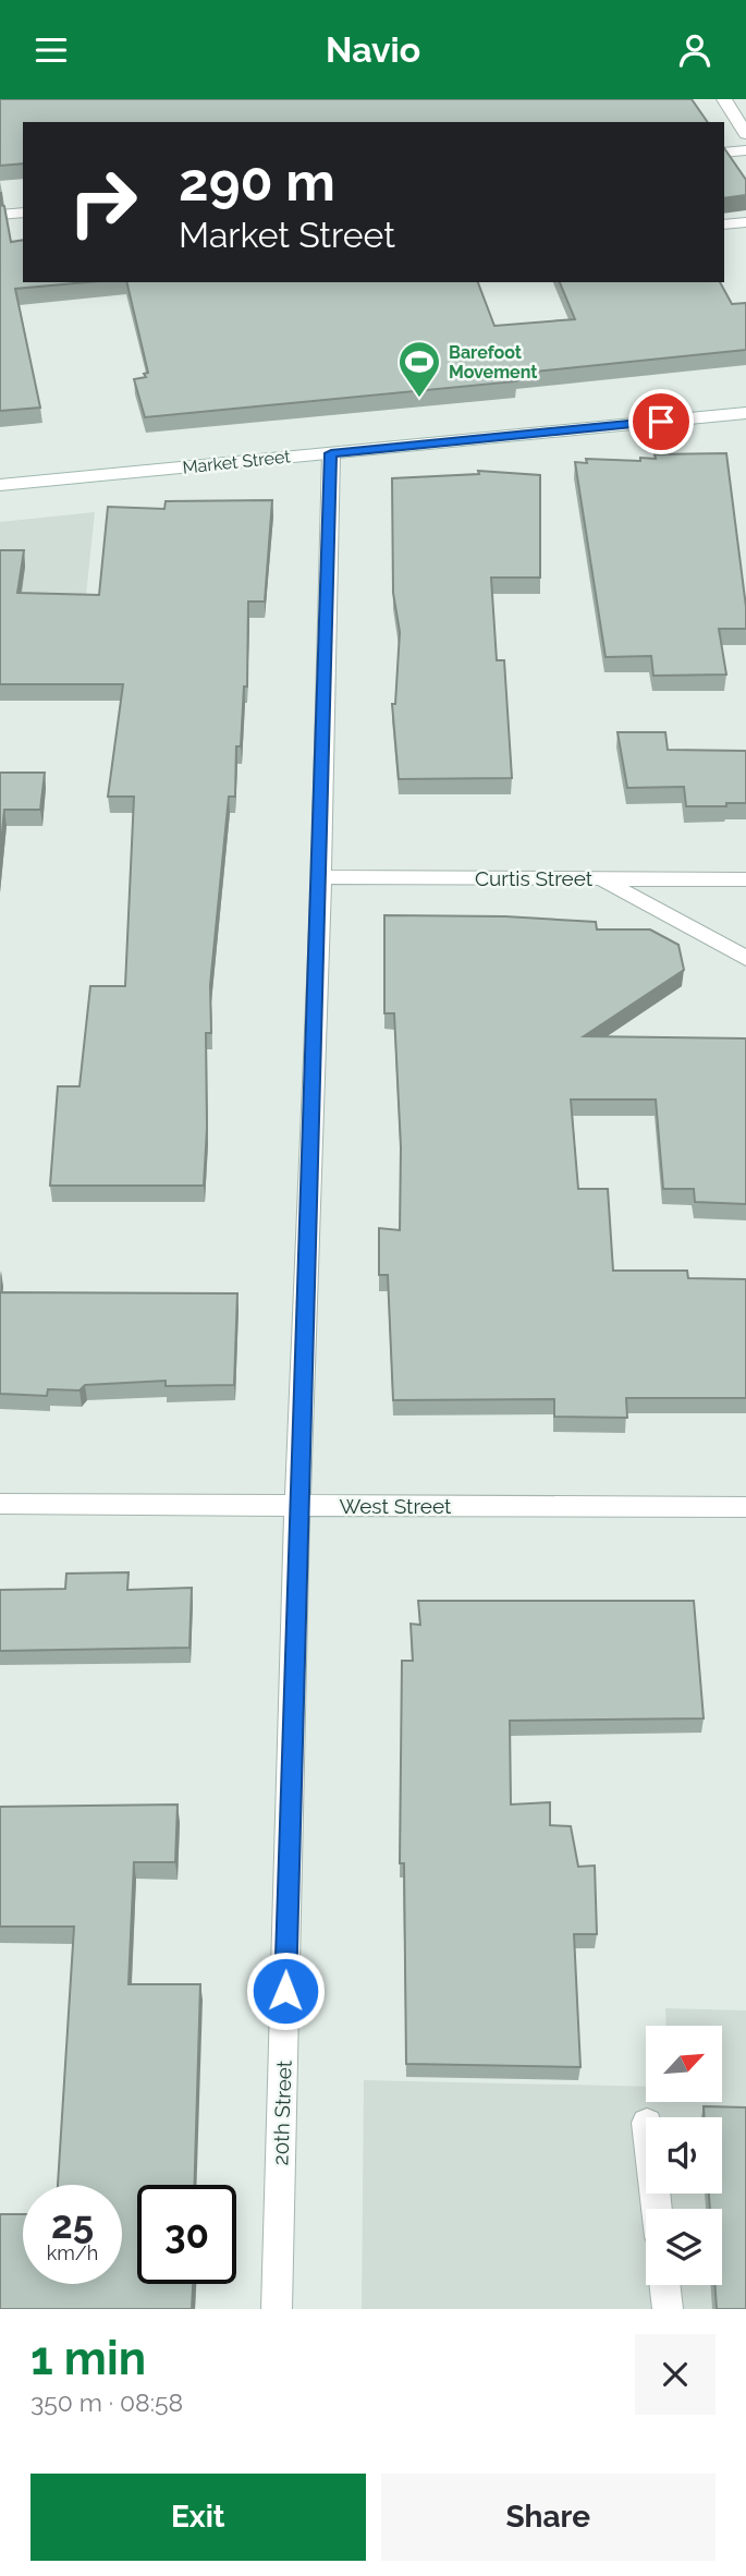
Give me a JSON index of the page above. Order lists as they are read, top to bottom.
{
  "streets": {
    "street": [
      "Market Street",
      "Curtis Street",
      "West Street",
      "20th Street"
    ]
  },
  "crossings": [
    ["Market Street", "20th Street"],
    ["Curtis Street", "20th Street"],
    ["West Street", "20th Street"]
  ],
  "places": {
    "sports": ["Barefoot Movement"]
  },
  "north": "top right",
  "page": {
    "header": "Navio",
    "turn": ["290 m", "Market Street"],
    "speed": "25 km/h",
    "limit": "30",
    "heading": ["1 min", "350 m · 08:58"],
    "buttons": ["Exit", "Share"]
  }
}
